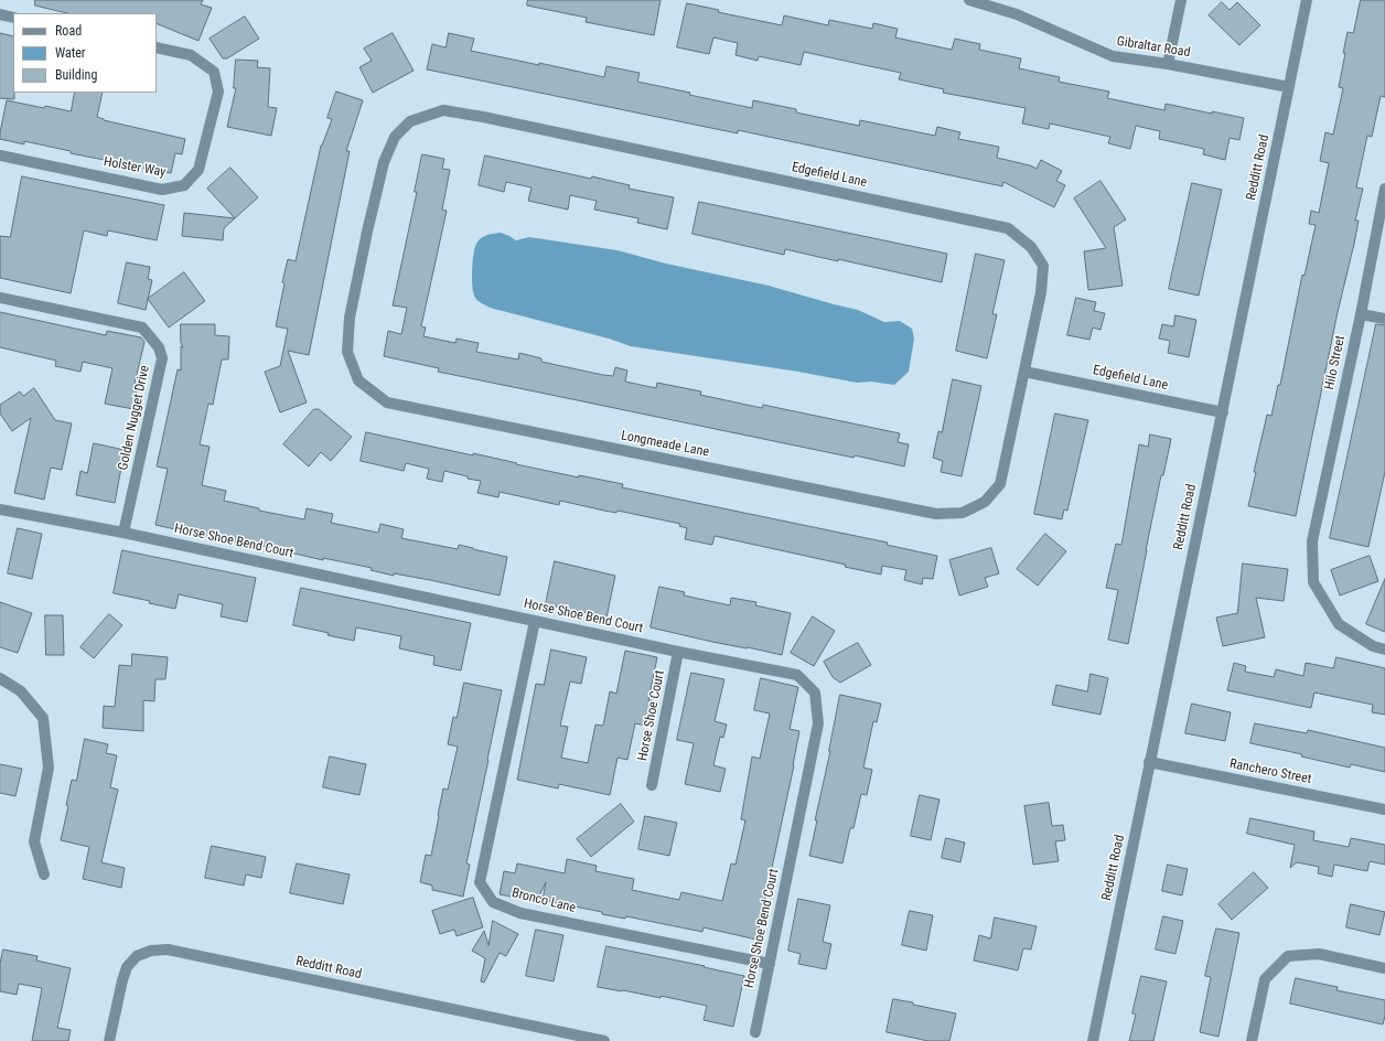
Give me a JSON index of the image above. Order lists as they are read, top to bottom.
{
  "streets": {
    "street": [
      "Gibraltar Road",
      "Holster Way",
      "Redditt Road",
      "Edgefield Lane",
      "Hilo Street",
      "Golden Nugget Drive",
      "Longmeade Lane",
      "Horse Shoe Bend Court",
      "Horse Shoe Court",
      "Ranchero Street",
      "Bronco Lane"
    ]
  },
  "crossings": [
    ["Gibraltar Road", "Redditt Road"],
    ["Redditt Road", "Edgefield Lane"],
    ["Redditt Road", "Ranchero Street"],
    ["Edgefield Lane", "Longmeade Lane"],
    ["Golden Nugget Drive", "Horse Shoe Bend Court"],
    ["Horse Shoe Bend Court", "Horse Shoe Court"],
    ["Horse Shoe Bend Court", "Bronco Lane"]
  ],
  "legend": ["Road", "Water", "Building"]
}
